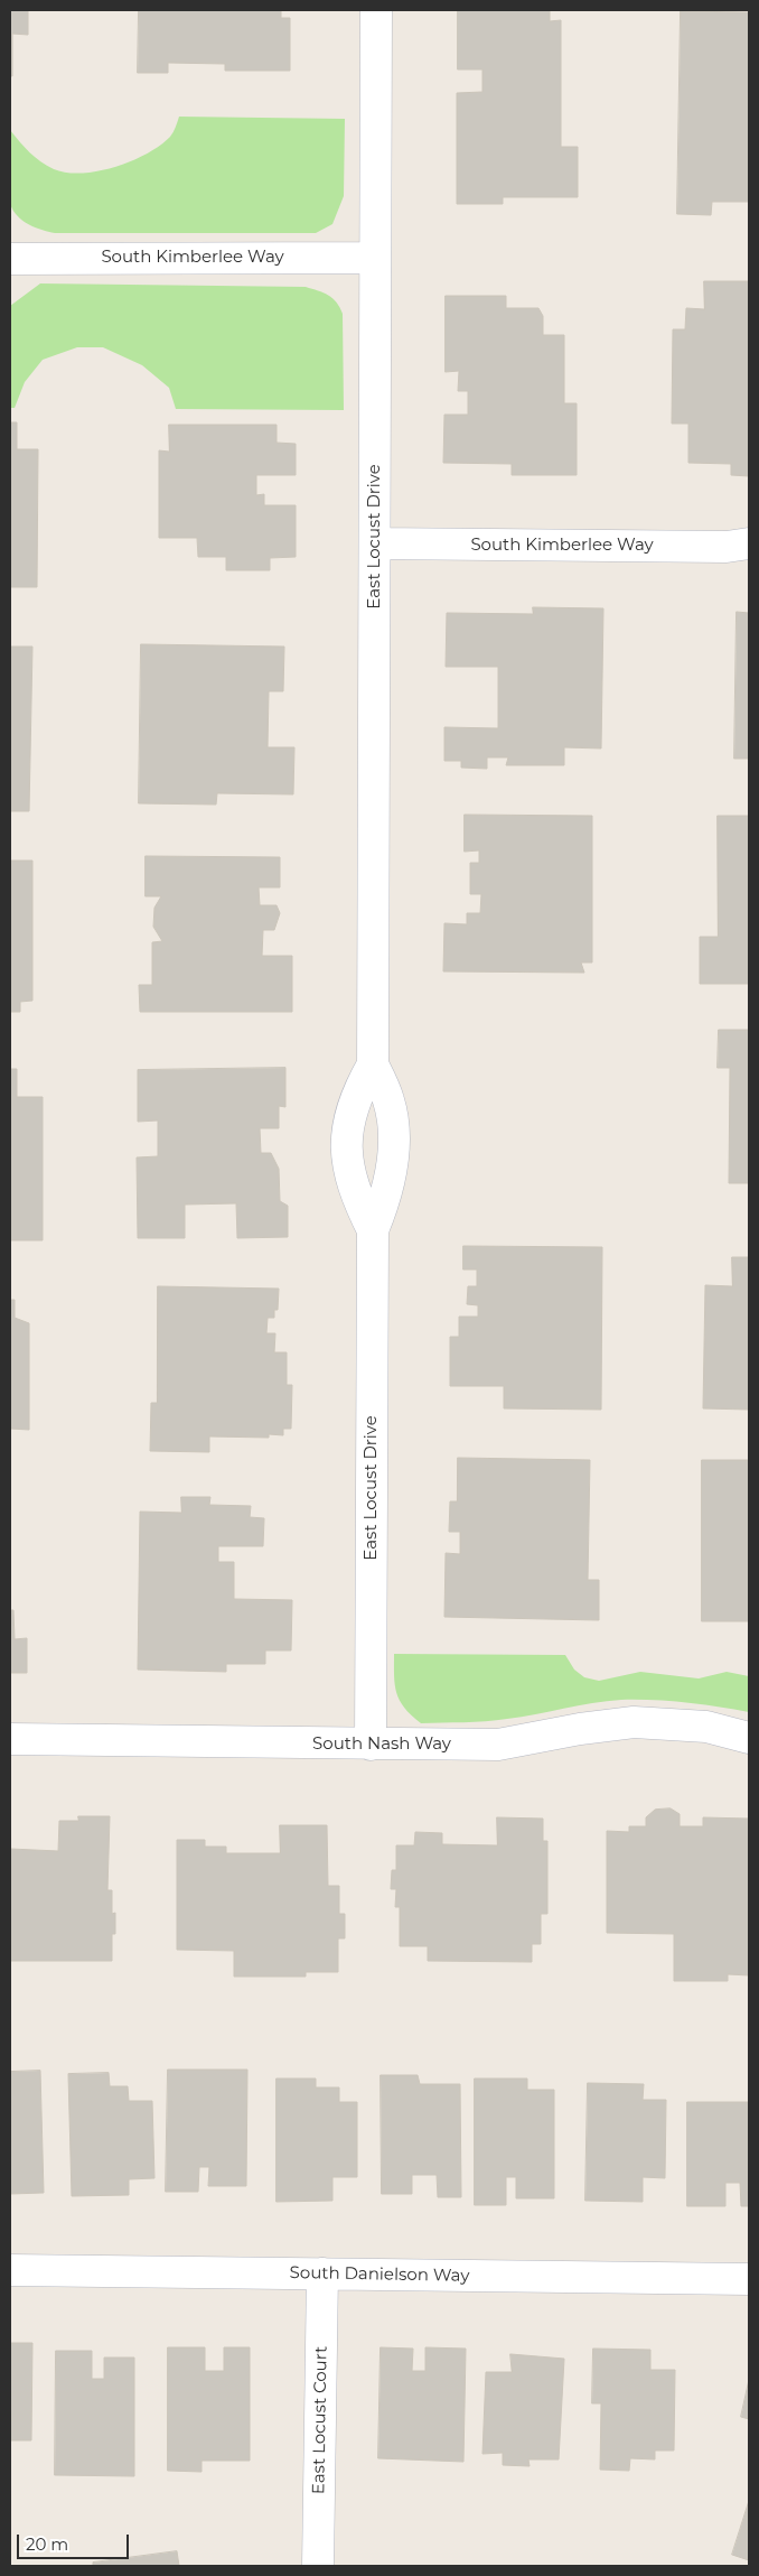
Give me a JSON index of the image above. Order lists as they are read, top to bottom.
{
  "streets": {
    "street": [
      "South Kimberlee Way",
      "East Locust Drive",
      "South Nash Way",
      "South Danielson Way",
      "East Locust Court"
    ]
  },
  "crossings": [
    ["South Kimberlee Way", "East Locust Drive"],
    ["East Locust Drive", "South Nash Way"],
    ["South Danielson Way", "East Locust Court"]
  ],
  "scale_bar": "20 m"
}
